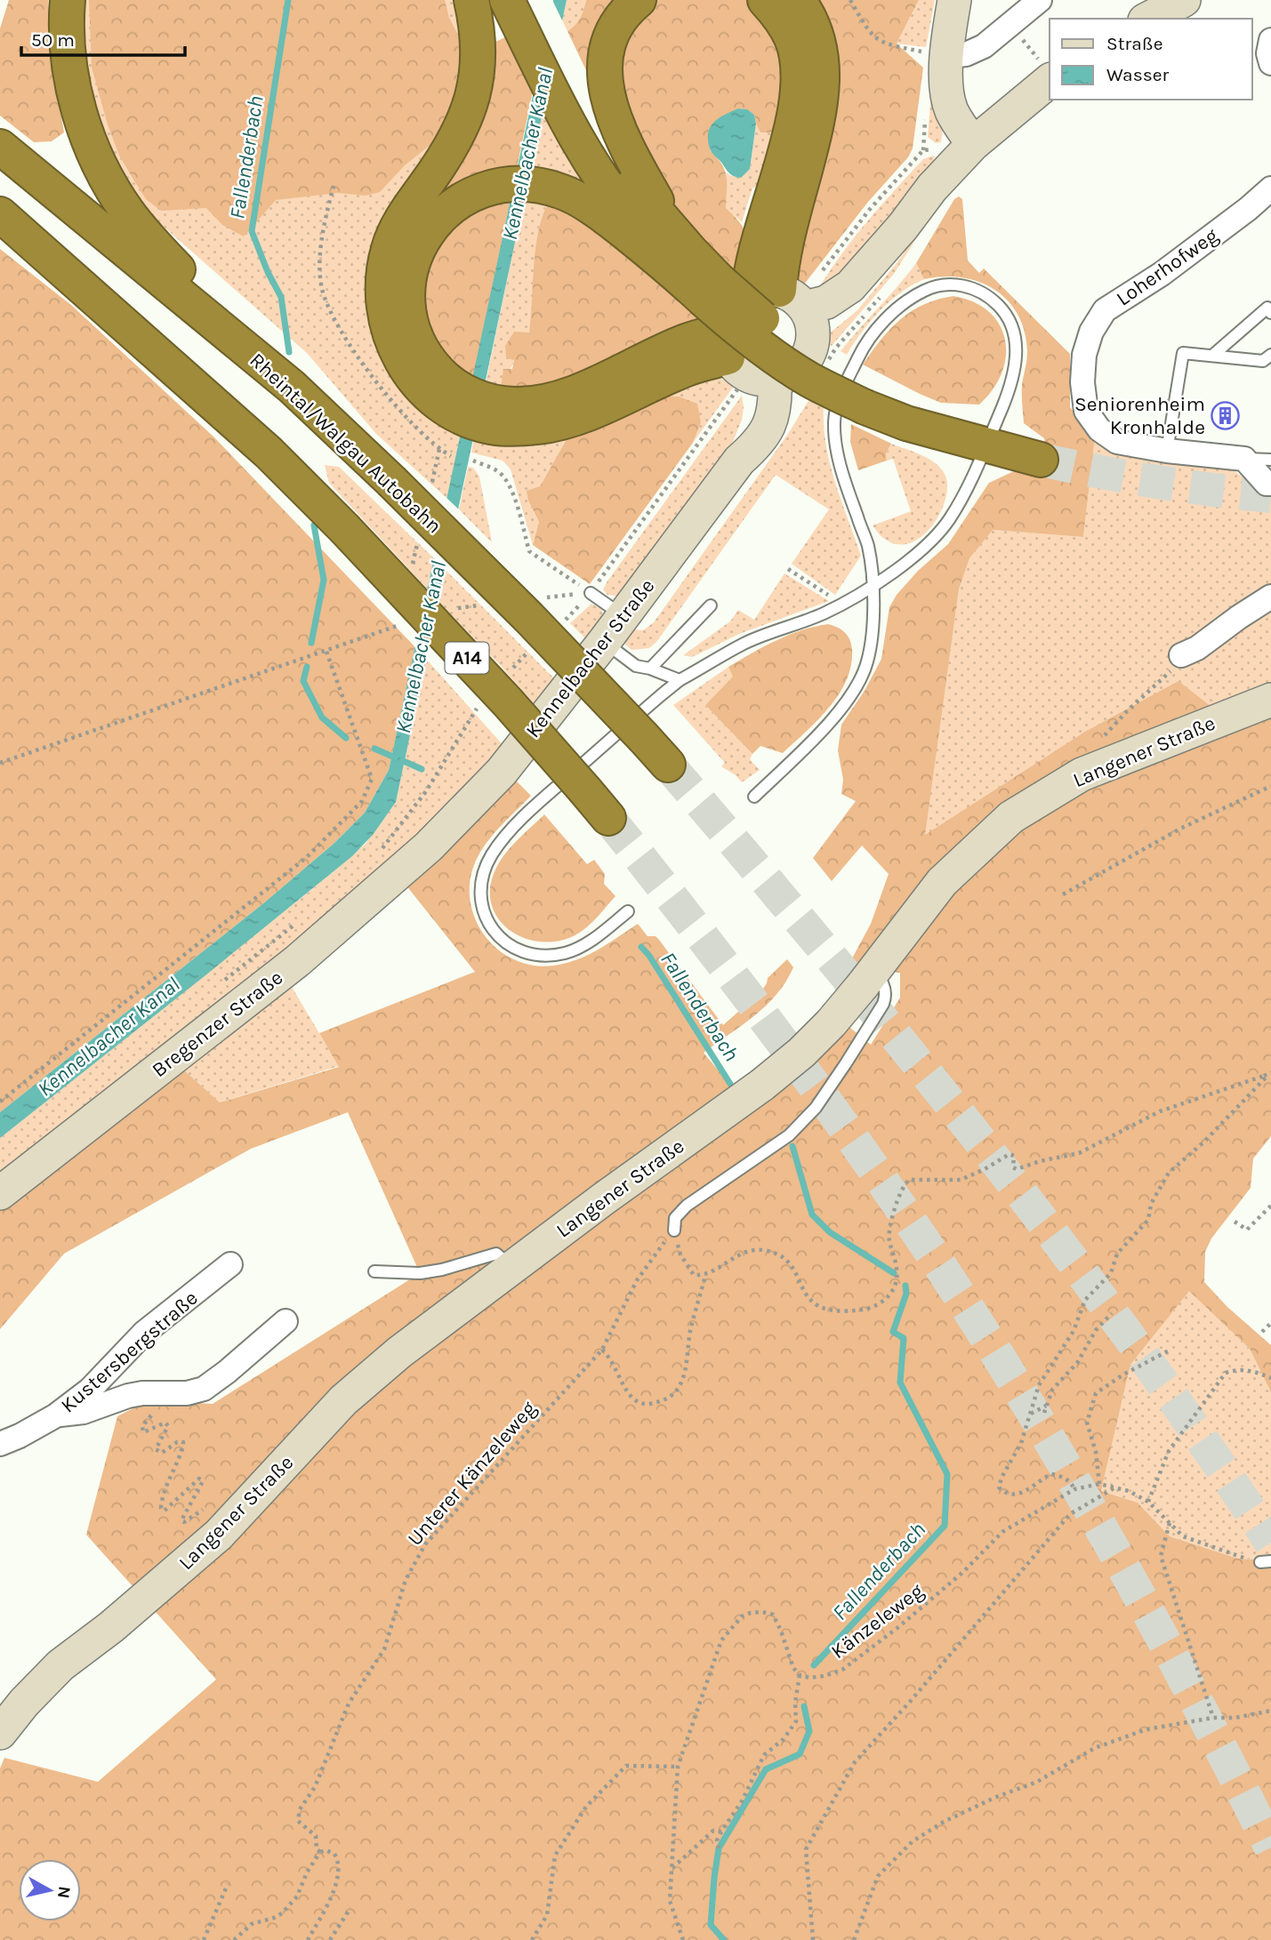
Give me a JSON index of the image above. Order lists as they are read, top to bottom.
{
  "streets": {
    "highway": ["Rheintal/Walgau Autobahn", "A14"],
    "main road": ["Kennelbacher Straße", "Langener Straße", "Bregenzer Straße"],
    "street": ["Loherhofweg", "Kustersbergstraße"],
    "path": ["Unterer Känzeleweg", "Känzeleweg"]
  },
  "crossings": [
    ["Kennelbacher Straße", "Bregenzer Straße"]
  ],
  "water": ["Kennelbacher Kanal", "Fallenderbach"],
  "places": {
    "building": ["Seniorenheim Kronhalde"]
  },
  "legend": ["Straße", "Wasser"],
  "scale_bar": "50 m",
  "north": "right"
}
